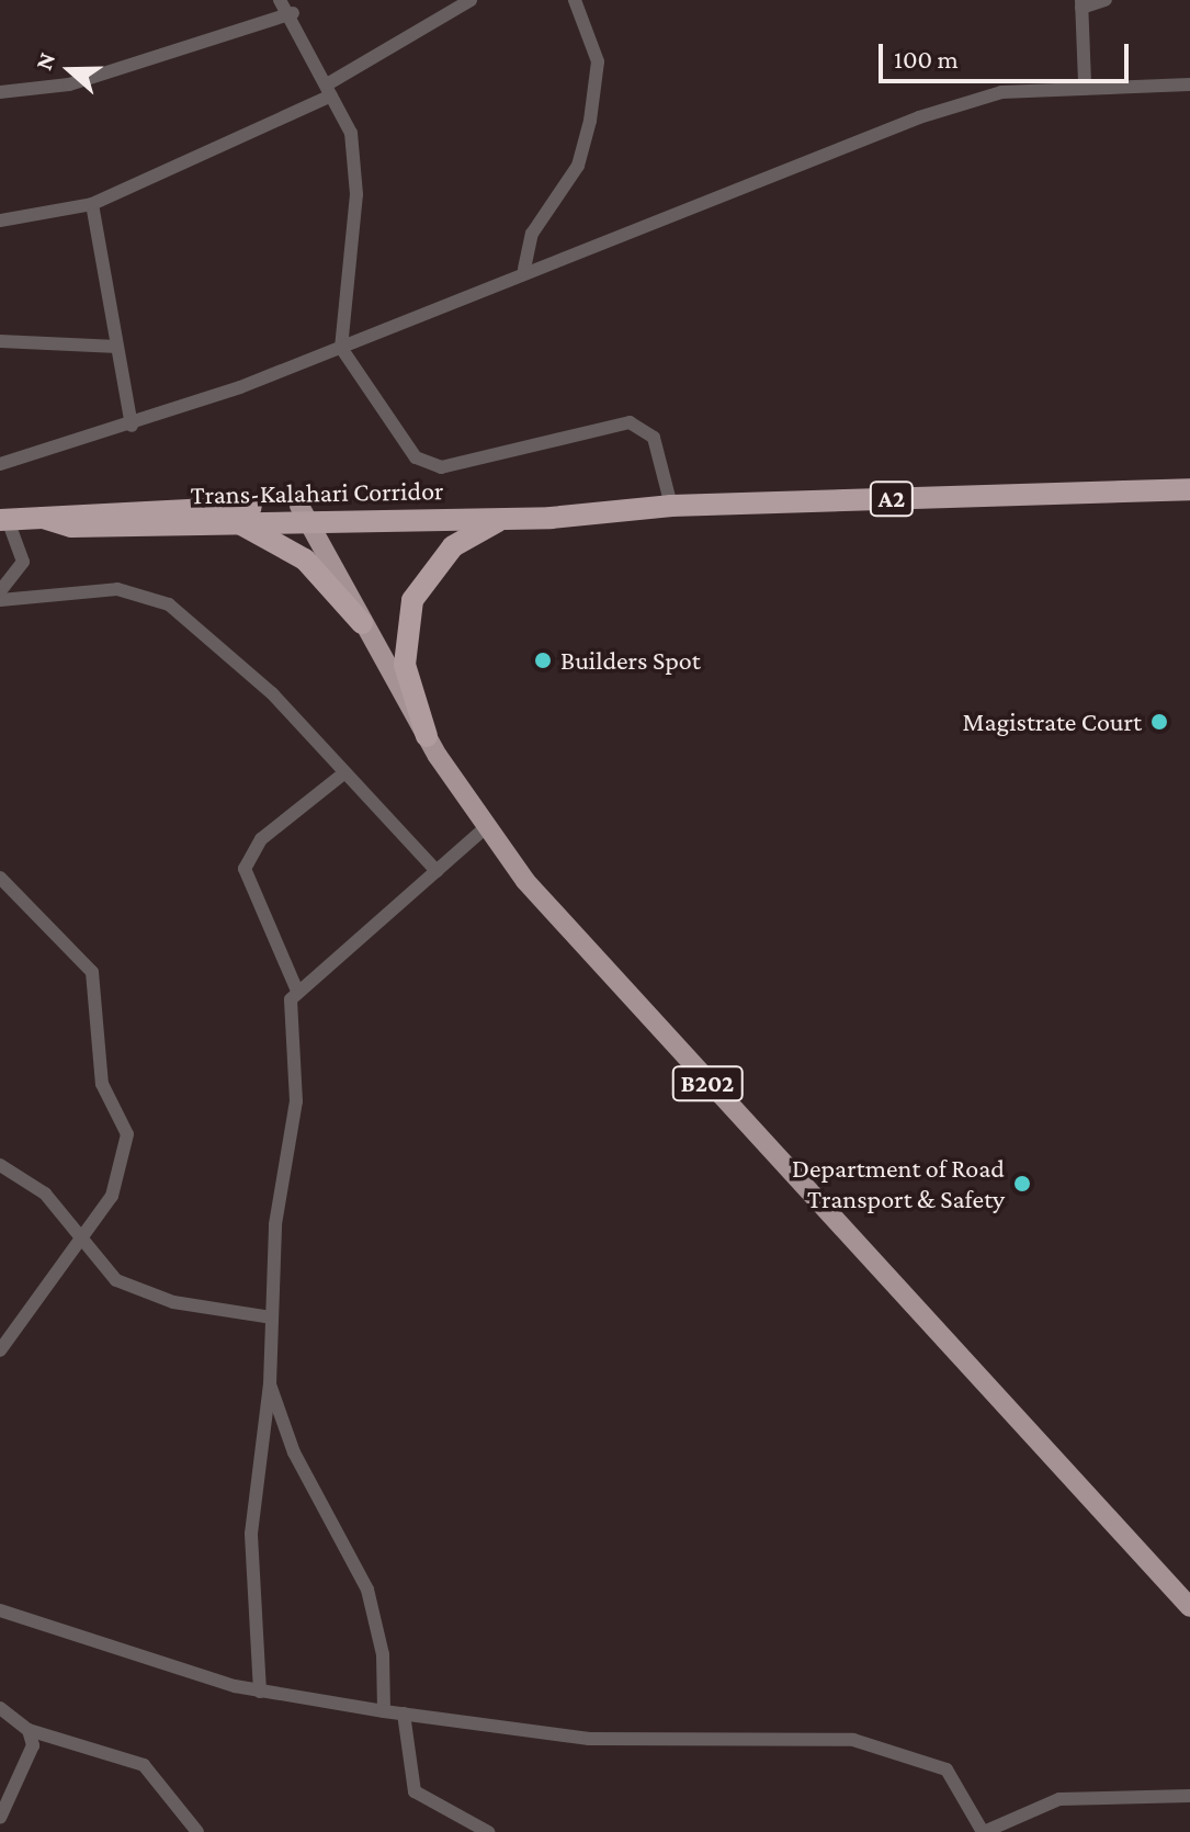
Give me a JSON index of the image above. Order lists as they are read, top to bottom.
{
  "streets": {
    "highway": ["Trans-Kalahari Corridor", "A2"],
    "main road": ["B202"]
  },
  "crossings": [
    ["Trans-Kalahari Corridor", "B202"]
  ],
  "places": ["Builders Spot", "Magistrate Court", "Department of Road Transport & Safety"],
  "scale_bar": "100 m",
  "north": "left"
}
